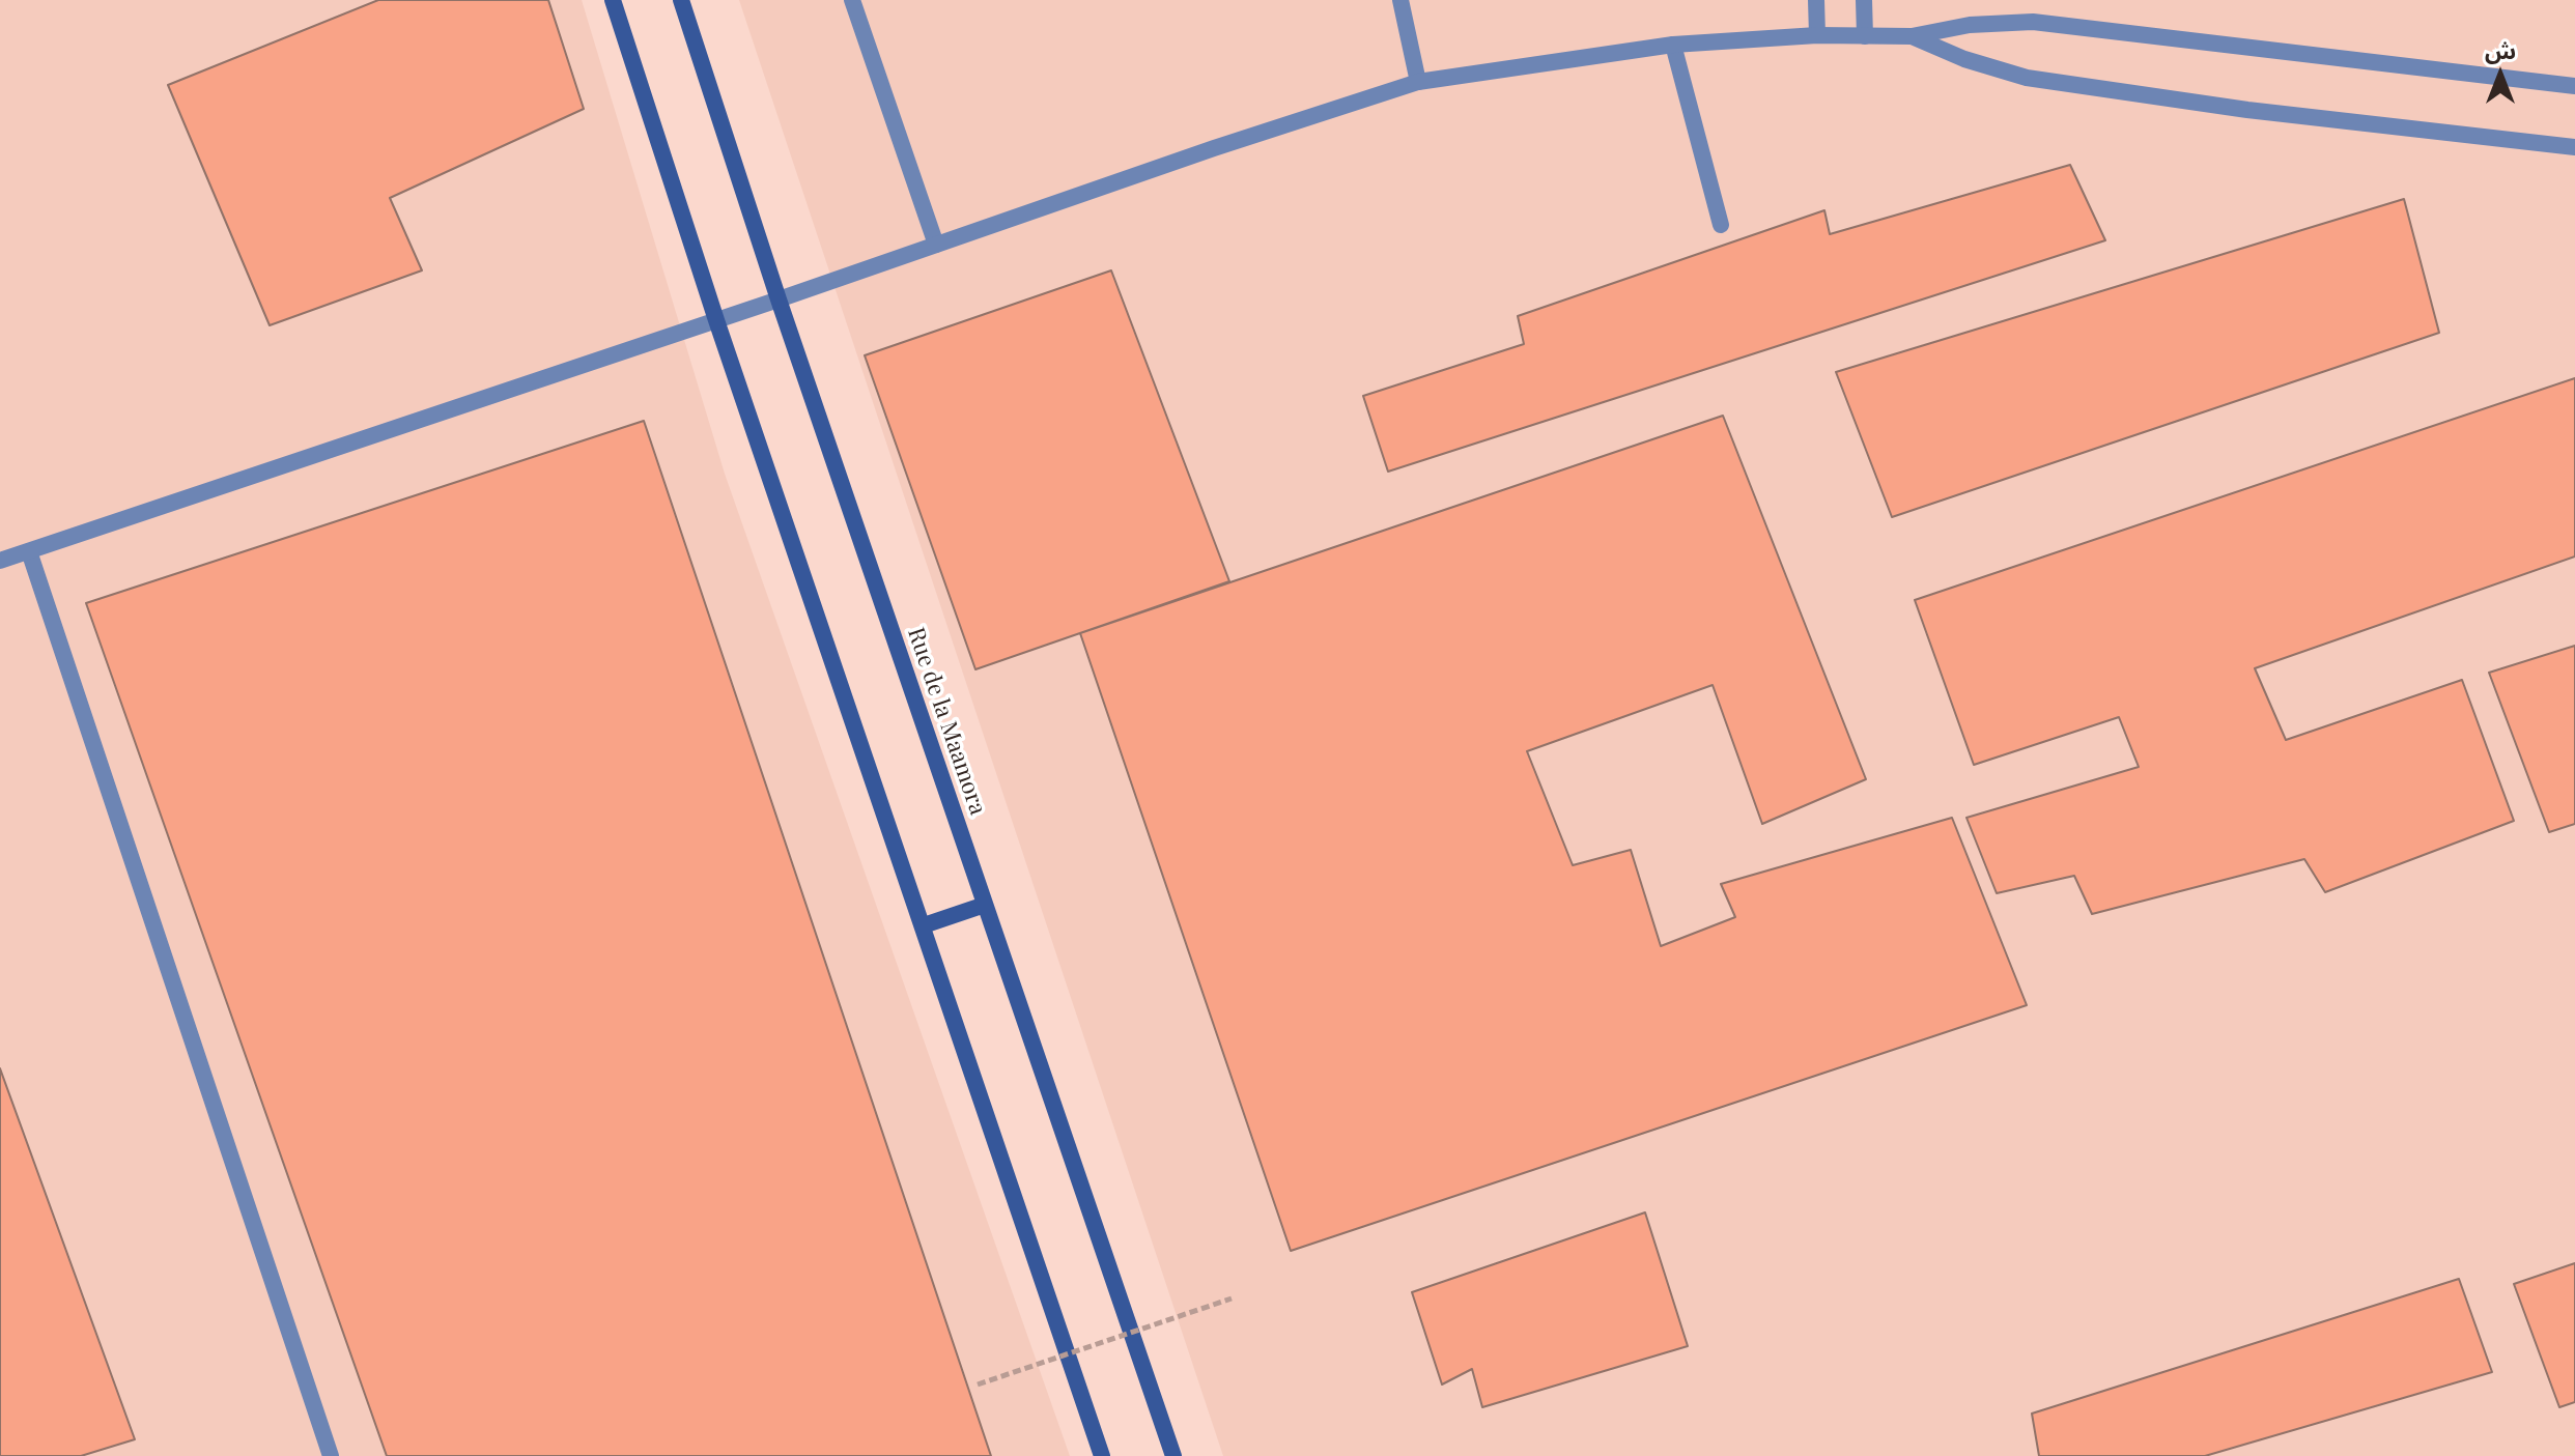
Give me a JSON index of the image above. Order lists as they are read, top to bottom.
{
  "streets": {
    "street": ["Rue de la Maamora"]
  },
  "north": "top"
}
